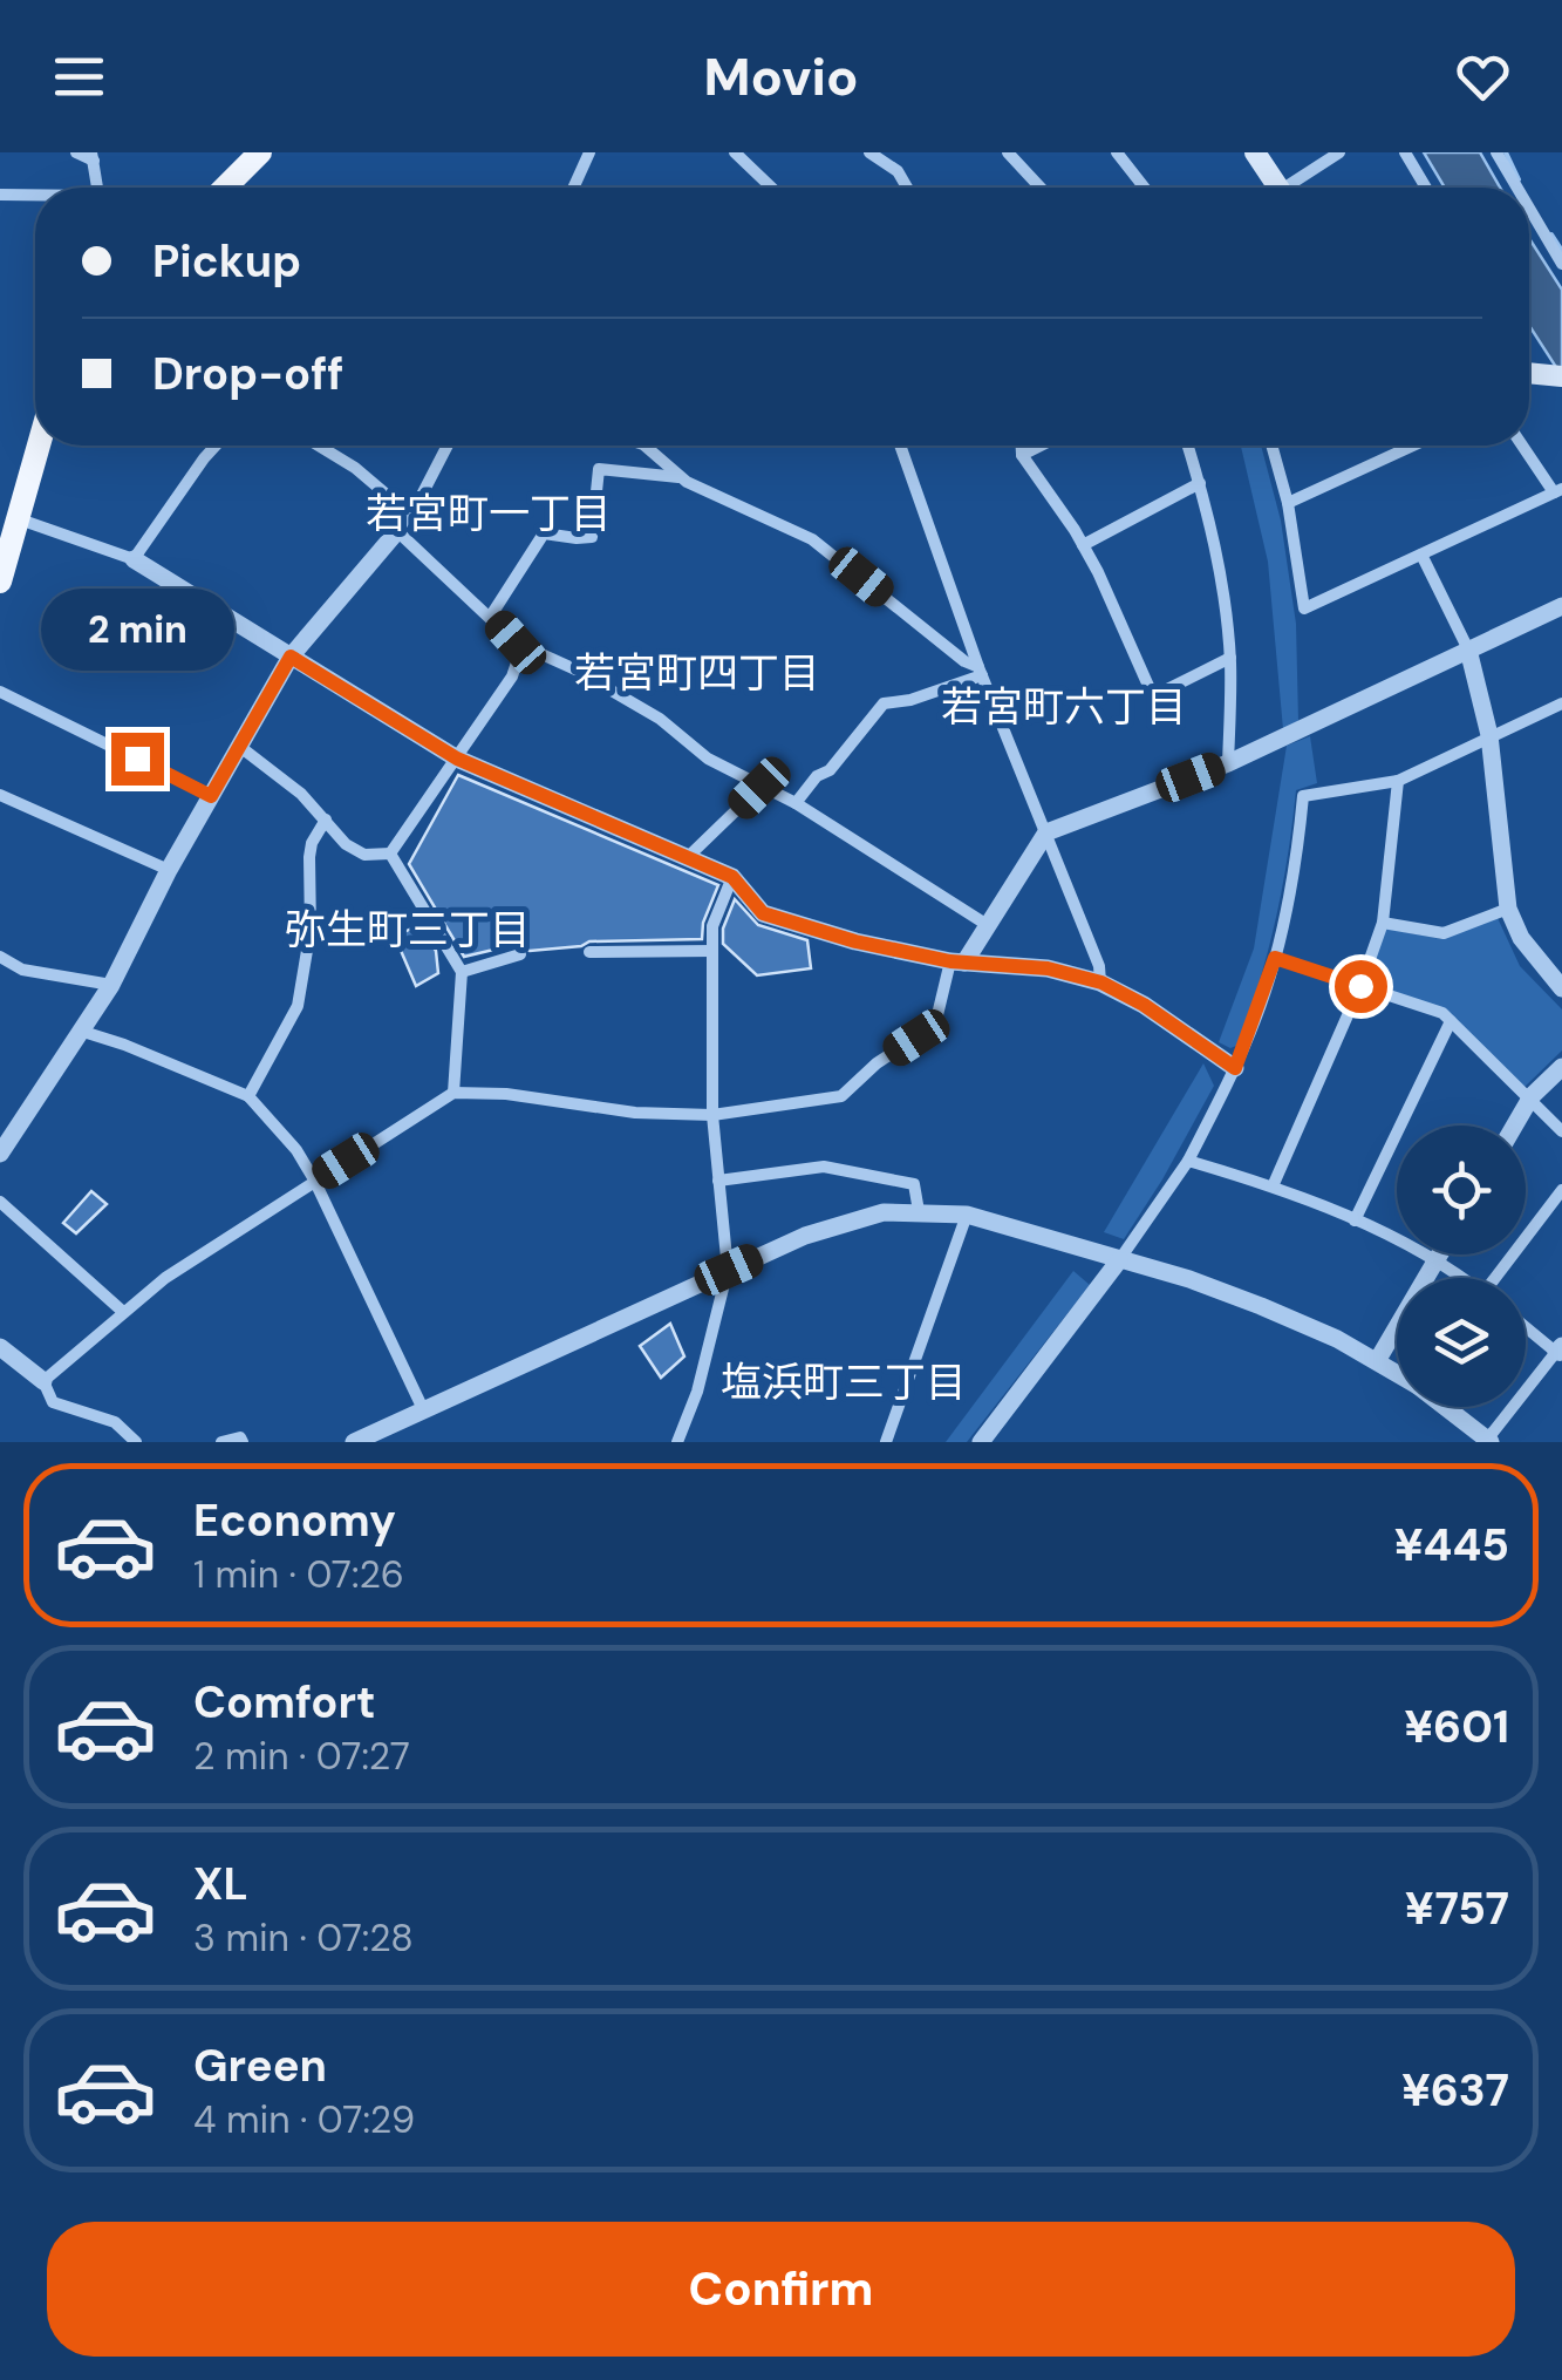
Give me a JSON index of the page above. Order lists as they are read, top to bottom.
{
  "districts": [
    "若宮町一丁目",
    "若宮町四丁目",
    "若宮町六丁目",
    "弥生町三丁目",
    "塩浜町三丁目"
  ],
  "page": {
    "header": "Movio",
    "banner": ["Pickup", "Drop-off"],
    "bubble": "2 min",
    "list": [
      {
        "name": "Economy",
        "note": "1 min · 07:26",
        "value": "¥445"
      },
      {
        "name": "Comfort",
        "note": "2 min · 07:27",
        "value": "¥601"
      },
      {
        "name": "XL",
        "note": "3 min · 07:28",
        "value": "¥757"
      },
      {
        "name": "Green",
        "note": "4 min · 07:29",
        "value": "¥637"
      }
    ],
    "buttons": "Confirm"
  }
}
